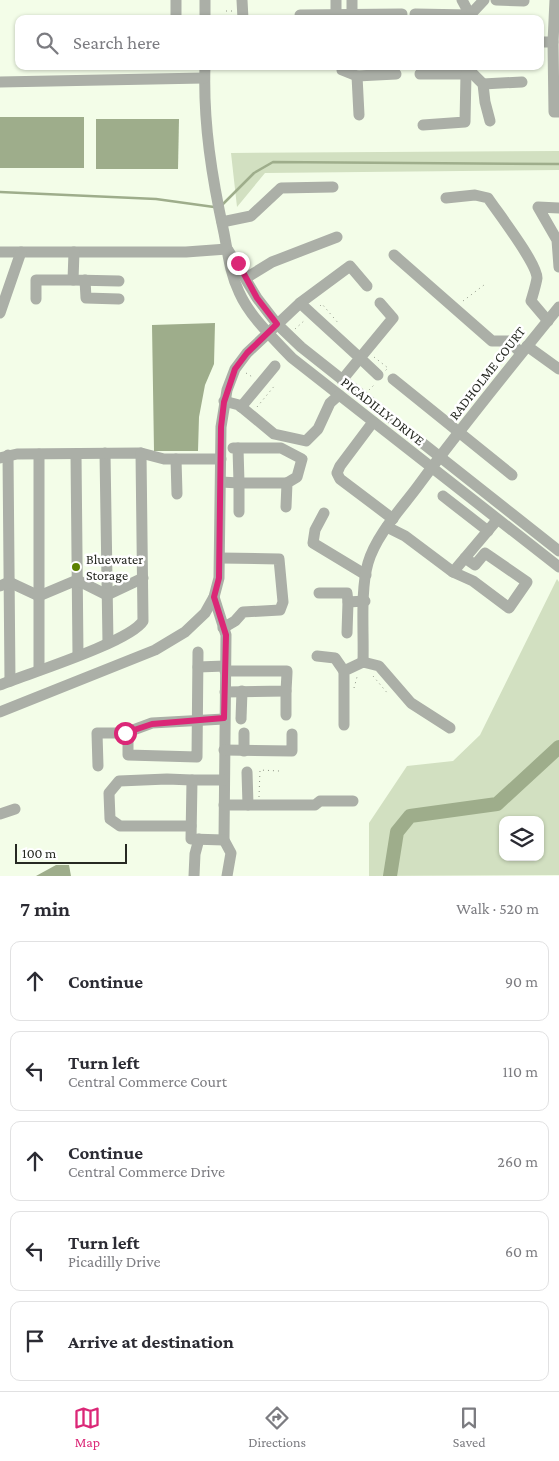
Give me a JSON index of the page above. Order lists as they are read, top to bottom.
{
  "streets": {
    "street": ["RADHOLME COURT", "PICADILLY DRIVE"]
  },
  "crossings": [
    ["RADHOLME COURT", "PICADILLY DRIVE"]
  ],
  "places": ["Bluewater Storage"],
  "scale_bar": "100 m",
  "page": {
    "search": "Search here",
    "scale": "100 m",
    "heading": ["7 min", "Walk · 520 m"],
    "list": [
      ["Continue", "90 m"],
      ["Turn left", "Central Commerce Court", "110 m"],
      ["Continue", "Central Commerce Drive", "260 m"],
      ["Turn left", "Picadilly Drive", "60 m"],
      "Arrive at destination"
    ],
    "nav": ["Map", "Directions", "Saved"]
  }
}
